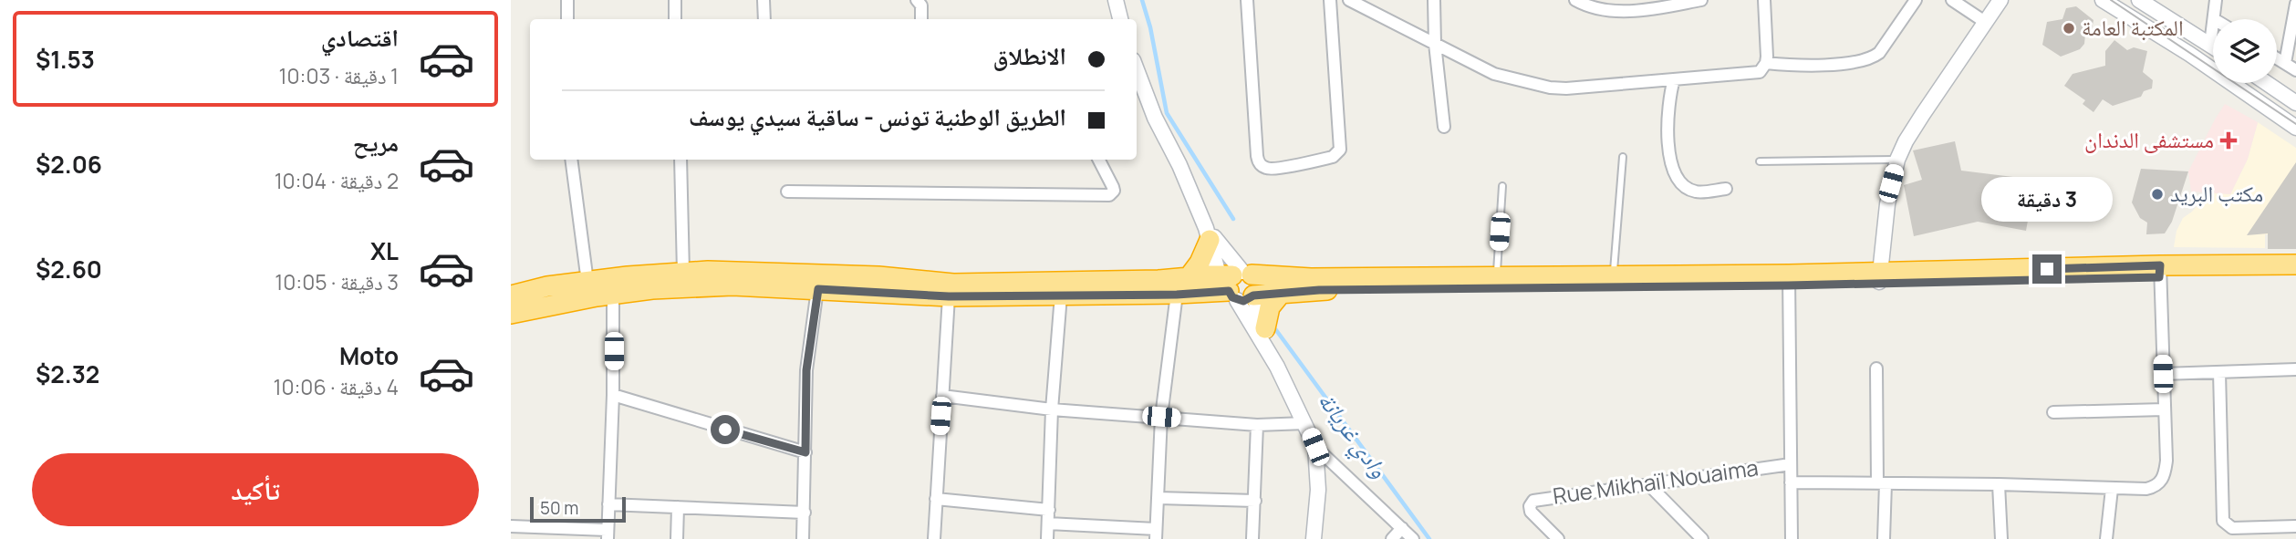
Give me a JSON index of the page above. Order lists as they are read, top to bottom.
{
  "streets": {
    "street": ["Rue Mikhaïl Nouaima"]
  },
  "water": ["وادي غريانة"],
  "places": {
    "other": ["المكتبة العامة", "مكتب البريد"],
    "health": ["مستشفى الدندان"]
  },
  "scale_bar": "50 m",
  "page": {
    "list": [
      {
        "name": "اقتصادي",
        "note": "1 دقيقة · 10:03",
        "value": "$1.53"
      },
      {
        "name": "مريح",
        "note": "2 دقيقة · 10:04",
        "value": "$2.06"
      },
      {
        "name": "XL",
        "note": "3 دقيقة · 10:05",
        "value": "$2.60"
      },
      {
        "name": "Moto",
        "note": "4 دقيقة · 10:06",
        "value": "$2.32"
      }
    ],
    "banner": ["الانطلاق", "الطريق الوطنية تونس - ساقية سيدي يوسف"],
    "bubble": "3 دقيقة",
    "buttons": "تأكيد",
    "scale": "50 m"
  }
}
